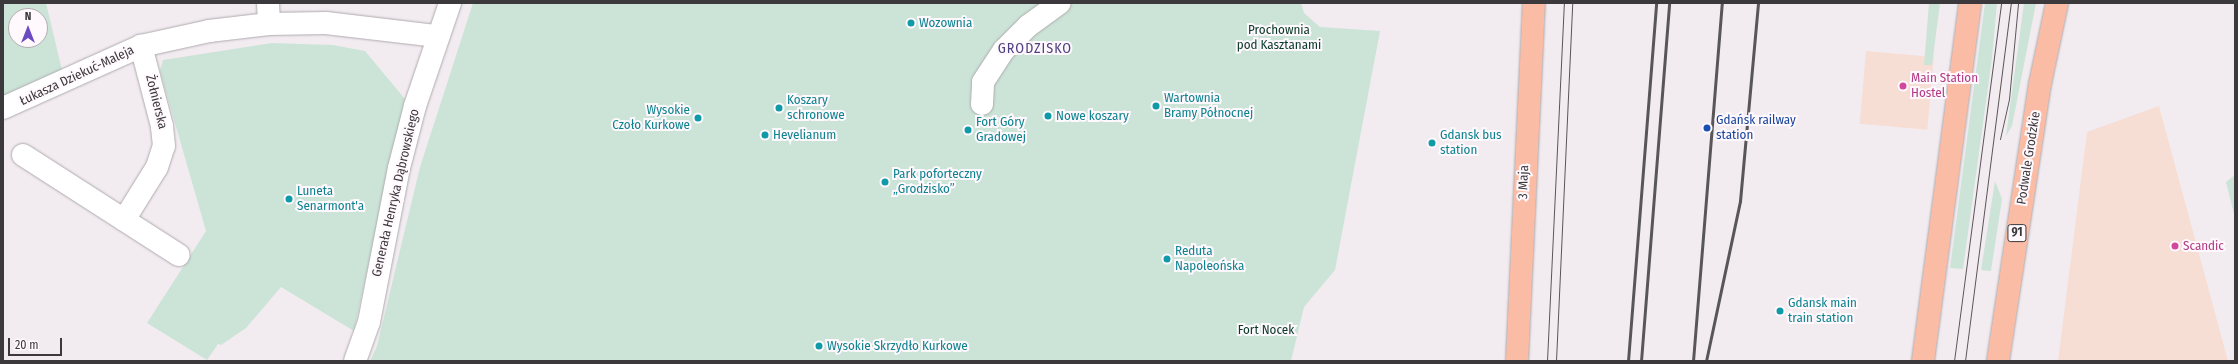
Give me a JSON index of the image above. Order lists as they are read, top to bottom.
{
  "streets": {
    "main road": ["Podwale Grodzkie", "3 Maja", "91"],
    "street": ["Łukasza Dziekuć-Maleja", "Żołnierska", "Generała Henryka Dąbrowskiego"]
  },
  "crossings": [
    ["Łukasza Dziekuć-Maleja", "Żołnierska"],
    ["Łukasza Dziekuć-Maleja", "Generała Henryka Dąbrowskiego"]
  ],
  "districts": ["GRODZISKO"],
  "parks": ["Prochownia pod Kasztanami", "Fort Nocek"],
  "places": [
    "Wozownia",
    "Main Station Hostel",
    "Wartownia Bramy Północnej",
    "Koszary schronowe",
    "Nowe koszary",
    "Wysokie Czoło Kurkowe",
    "Gdańsk railway station",
    "Fort Góry Gradowej",
    "Hevelianum",
    "Gdansk bus station",
    "Park poforteczny „Grodzisko”",
    "Luneta Senarmont'a",
    "Scandic",
    "Reduta Napoleońska",
    "Gdansk main train station",
    "Wysokie Skrzydło Kurkowe"
  ],
  "scale_bar": "20 m",
  "north": "top"
}
